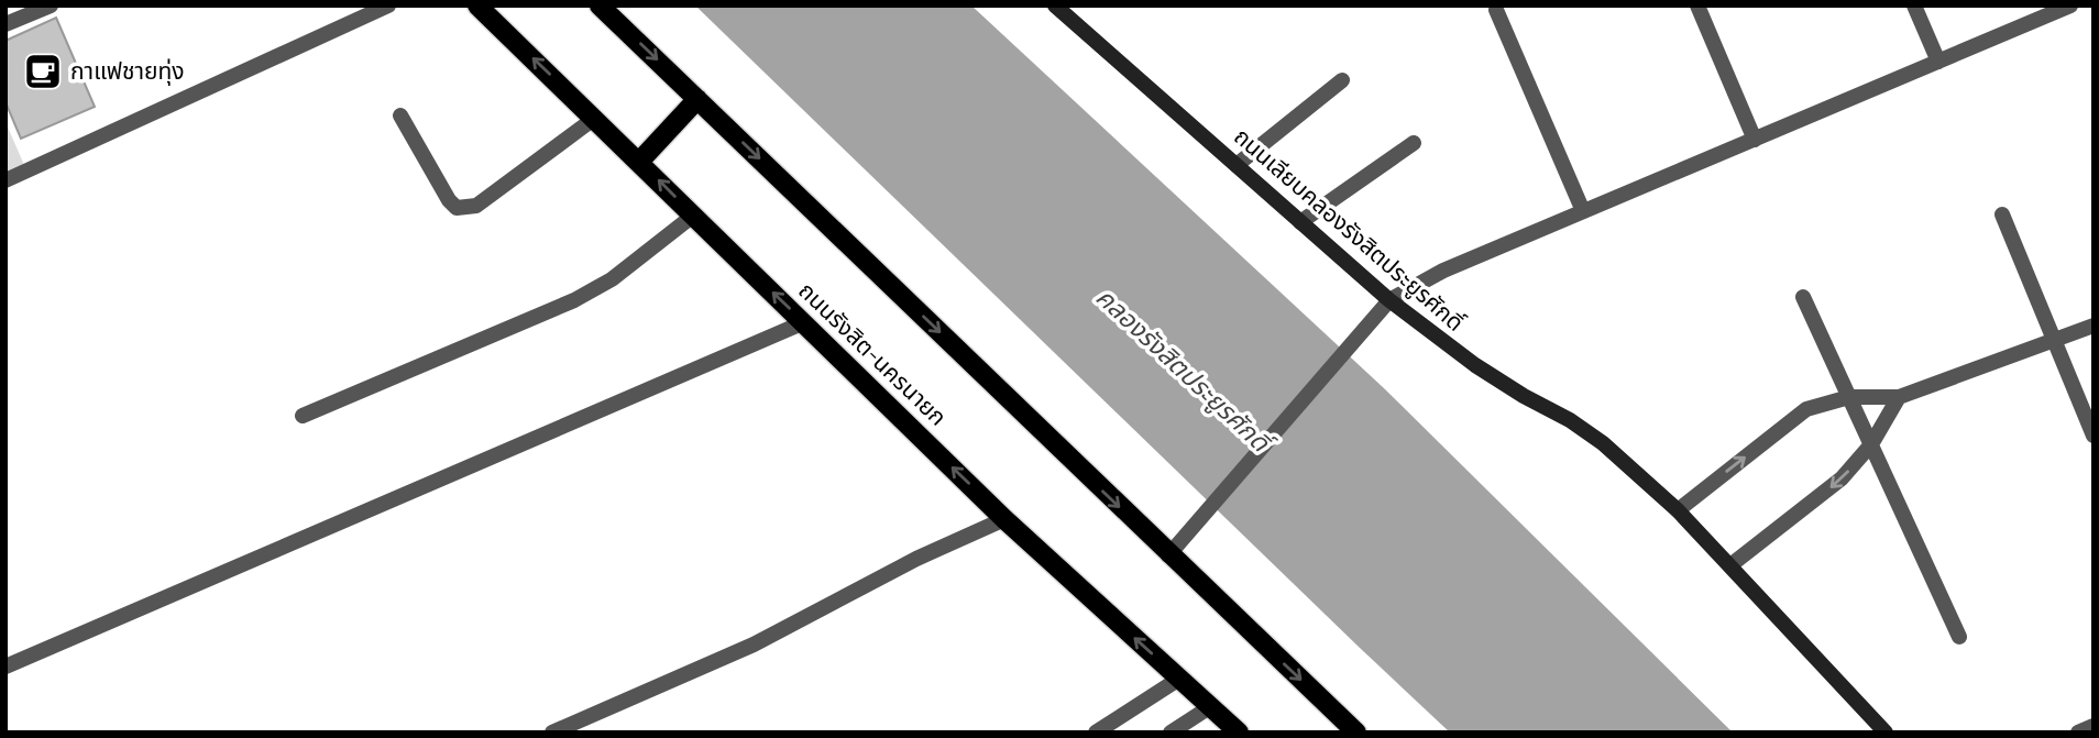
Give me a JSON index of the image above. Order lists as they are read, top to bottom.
{
  "streets": {
    "main road": ["ถนนรังสิต-นครนายก"],
    "street": ["ถนนเลียบคลองรังสิตประยูรศักดิ์"]
  },
  "water": ["คลองรังสิตประยูรศักดิ์"],
  "places": {
    "cafe": ["กาแฟชายทุ่ง"]
  }
}
